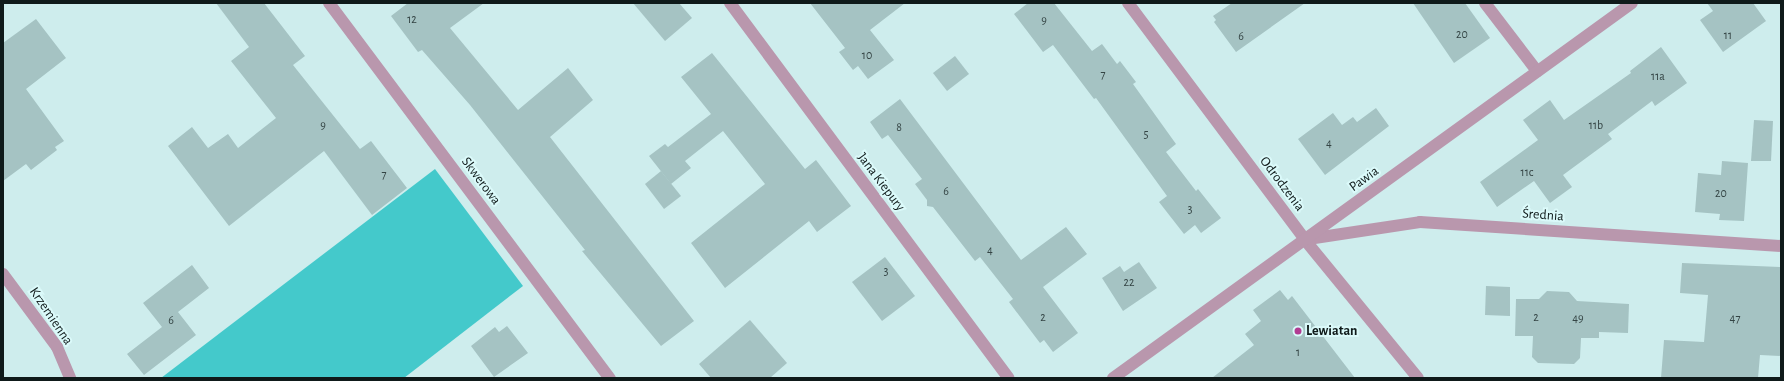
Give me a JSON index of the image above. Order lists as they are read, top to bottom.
{
  "streets": {
    "street": [
      "Pawia",
      "Skwerowa",
      "Jana Kiepury",
      "Odrodzenia",
      "Średnia",
      "Krzemienna"
    ]
  },
  "crossings": [
    ["Pawia", "Odrodzenia"],
    ["Pawia", "Średnia"],
    ["Odrodzenia", "Średnia"]
  ],
  "places": ["Lewiatan"],
  "house_numbers": [
    "12",
    "9",
    "20",
    "11",
    "6",
    "10",
    "7",
    "11a",
    "9",
    "11b",
    "8",
    "5",
    "4",
    "11c",
    "7",
    "6",
    "20",
    "3",
    "4",
    "3",
    "22",
    "2",
    "2",
    "49",
    "47",
    "6",
    "1"
  ]
}
